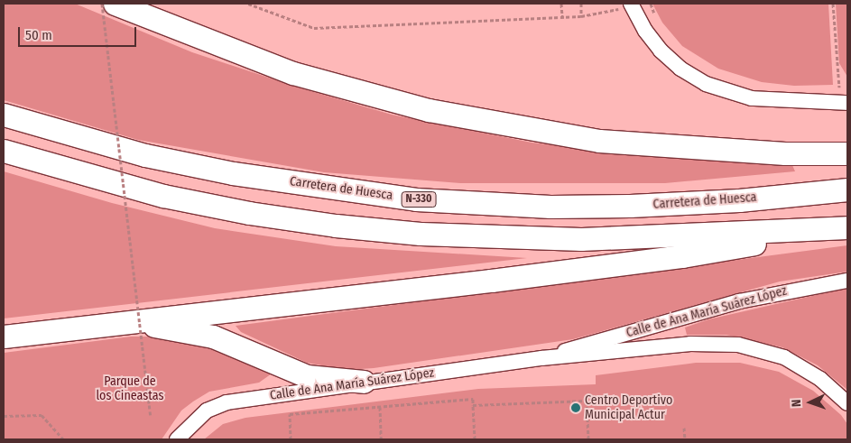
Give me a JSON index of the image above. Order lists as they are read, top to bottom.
{
  "streets": {
    "highway": ["Carretera de Huesca", "N-330"],
    "street": ["Calle de Ana María Suárez López"]
  },
  "parks": ["Parque de los Cineastas"],
  "places": ["Centro Deportivo Municipal Actur"],
  "scale_bar": "50 m",
  "north": "left"
}
